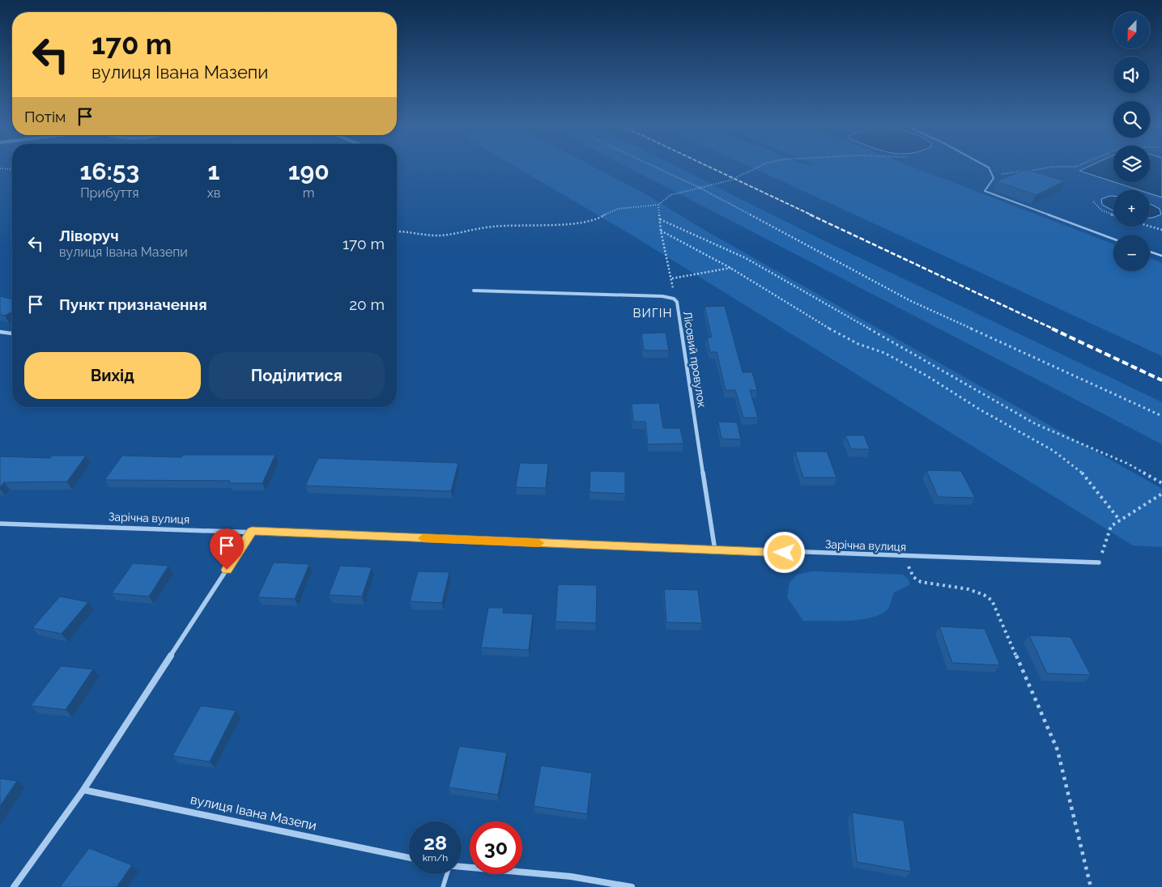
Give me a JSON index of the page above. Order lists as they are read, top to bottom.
{
  "streets": {
    "street": ["Лісовий провулок", "Зарічна вулиця", "вулиця Івана Мазепи"]
  },
  "crossings": [
    ["Лісовий провулок", "Зарічна вулиця"]
  ],
  "districts": ["ВИГІН"],
  "north": "bottom",
  "page": {
    "map_buttons": ["+", "−"],
    "turn": ["170 m", "вулиця Івана Мазепи"],
    "then": "Потім",
    "eta": [
      "16:53",
      "Прибуття",
      "1",
      "хв",
      "190",
      "m"
    ],
    "list": [
      {
        "name": "Ліворуч",
        "note": "вулиця Івана Мазепи",
        "value": "170 m"
      },
      {
        "name": "Пункт призначення",
        "value": "20 m"
      }
    ],
    "buttons": ["Вихід", "Поділитися"],
    "speed": "28 km/h",
    "limit": "30"
  }
}
